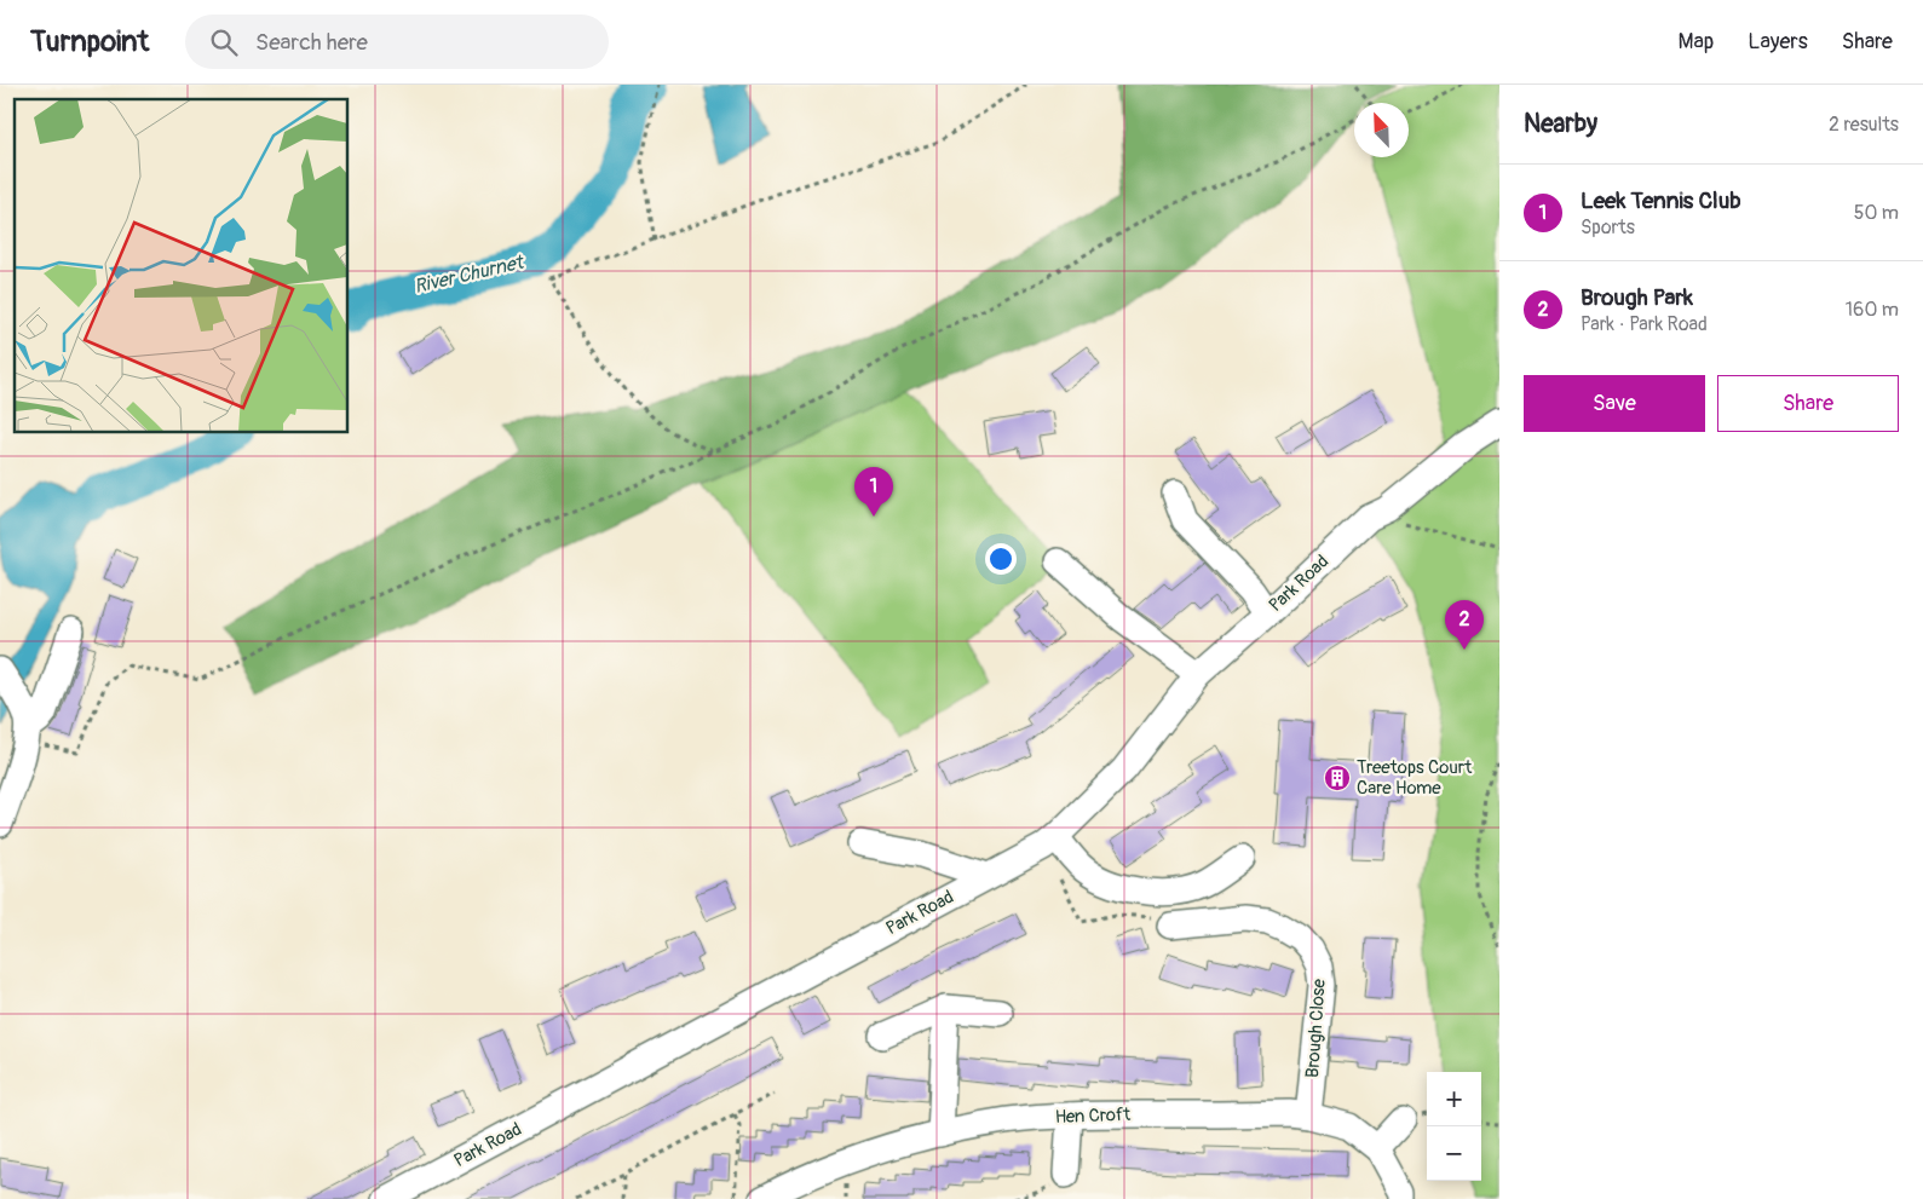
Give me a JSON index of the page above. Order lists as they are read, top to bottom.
{
  "streets": {
    "street": ["Park Road", "Brough Close", "Hen Croft"]
  },
  "crossings": [
    ["Brough Close", "Hen Croft"]
  ],
  "water": ["River Churnet"],
  "places": {
    "building": ["Treetops Court Care Home"]
  },
  "north": "top left",
  "page": {
    "header": "Turnpoint",
    "search": "Search here",
    "nav": ["Map", "Layers", "Share"],
    "heading": ["Nearby", "2 results"],
    "list": [
      {
        "mark": "1",
        "name": "Leek Tennis Club",
        "note": "Sports",
        "value": "50 m"
      },
      {
        "mark": "2",
        "name": "Brough Park",
        "note": "Park · Park Road",
        "value": "160 m"
      }
    ],
    "buttons": ["Save", "Share"],
    "pins": ["1", "2"],
    "map_buttons": ["+", "−"]
  }
}
